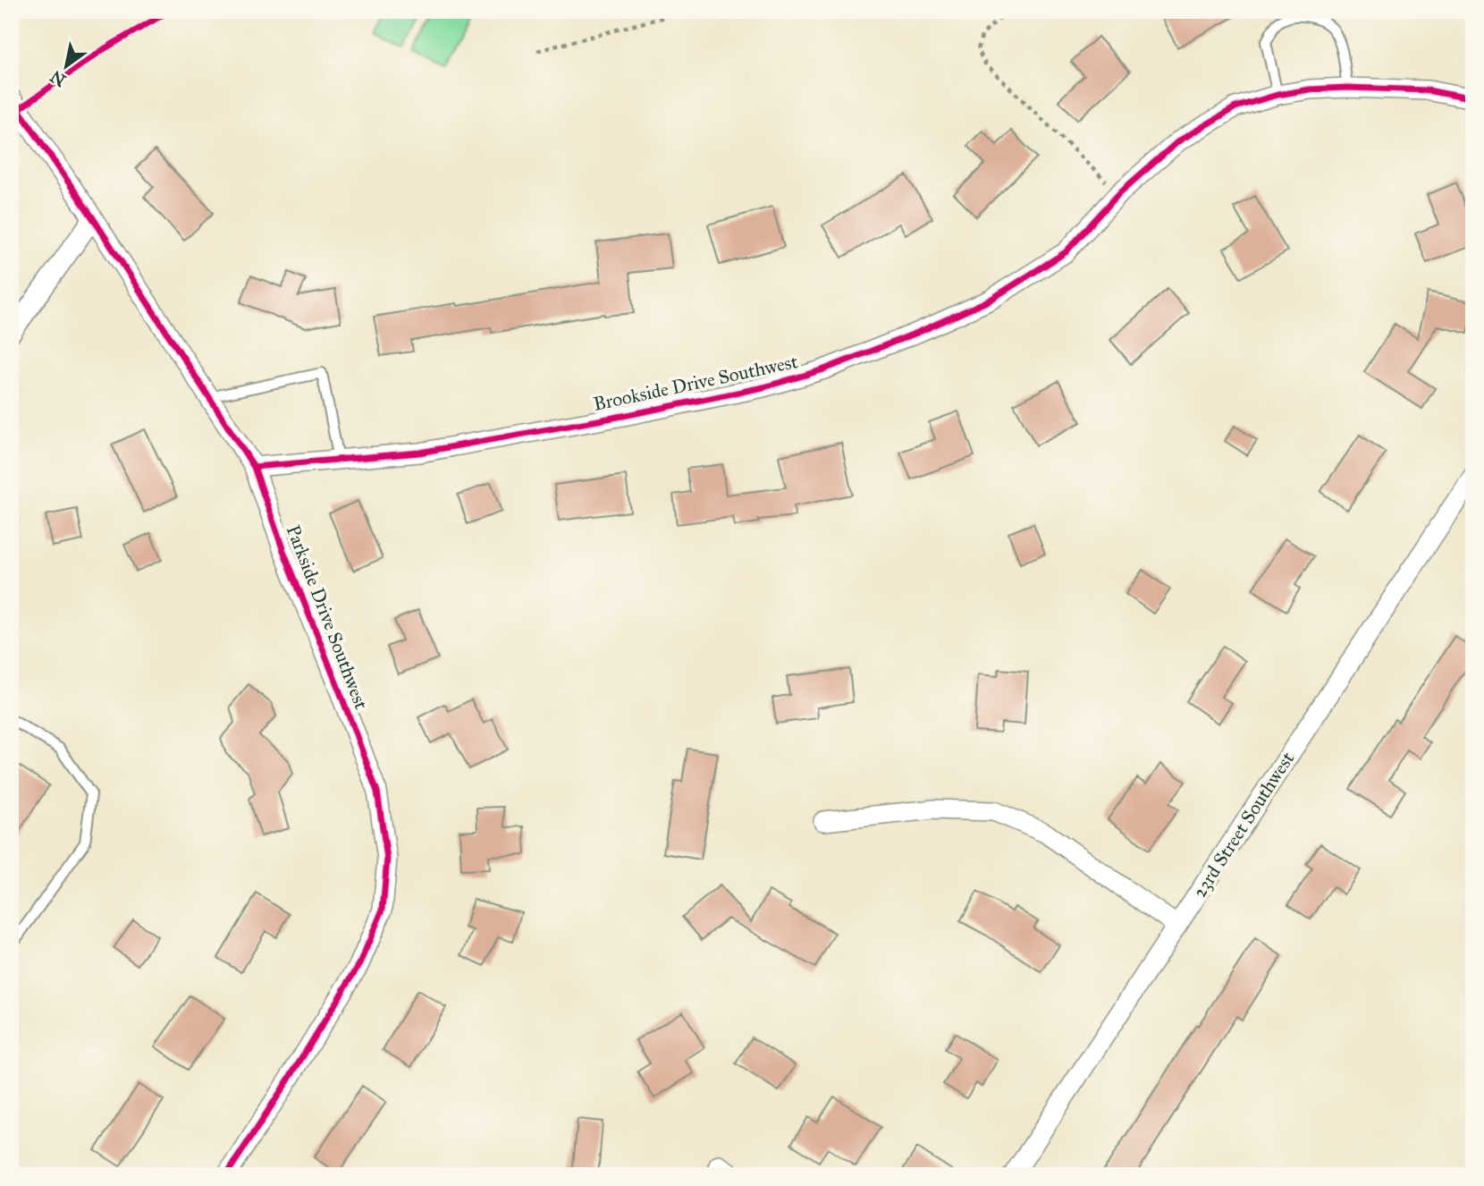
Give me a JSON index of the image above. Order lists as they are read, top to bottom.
{
  "streets": {
    "street": ["Brookside Drive Southwest", "Parkside Drive Southwest", "23rd Street Southwest"]
  },
  "crossings": [
    ["Brookside Drive Southwest", "Parkside Drive Southwest"]
  ],
  "north": "bottom left"
}
